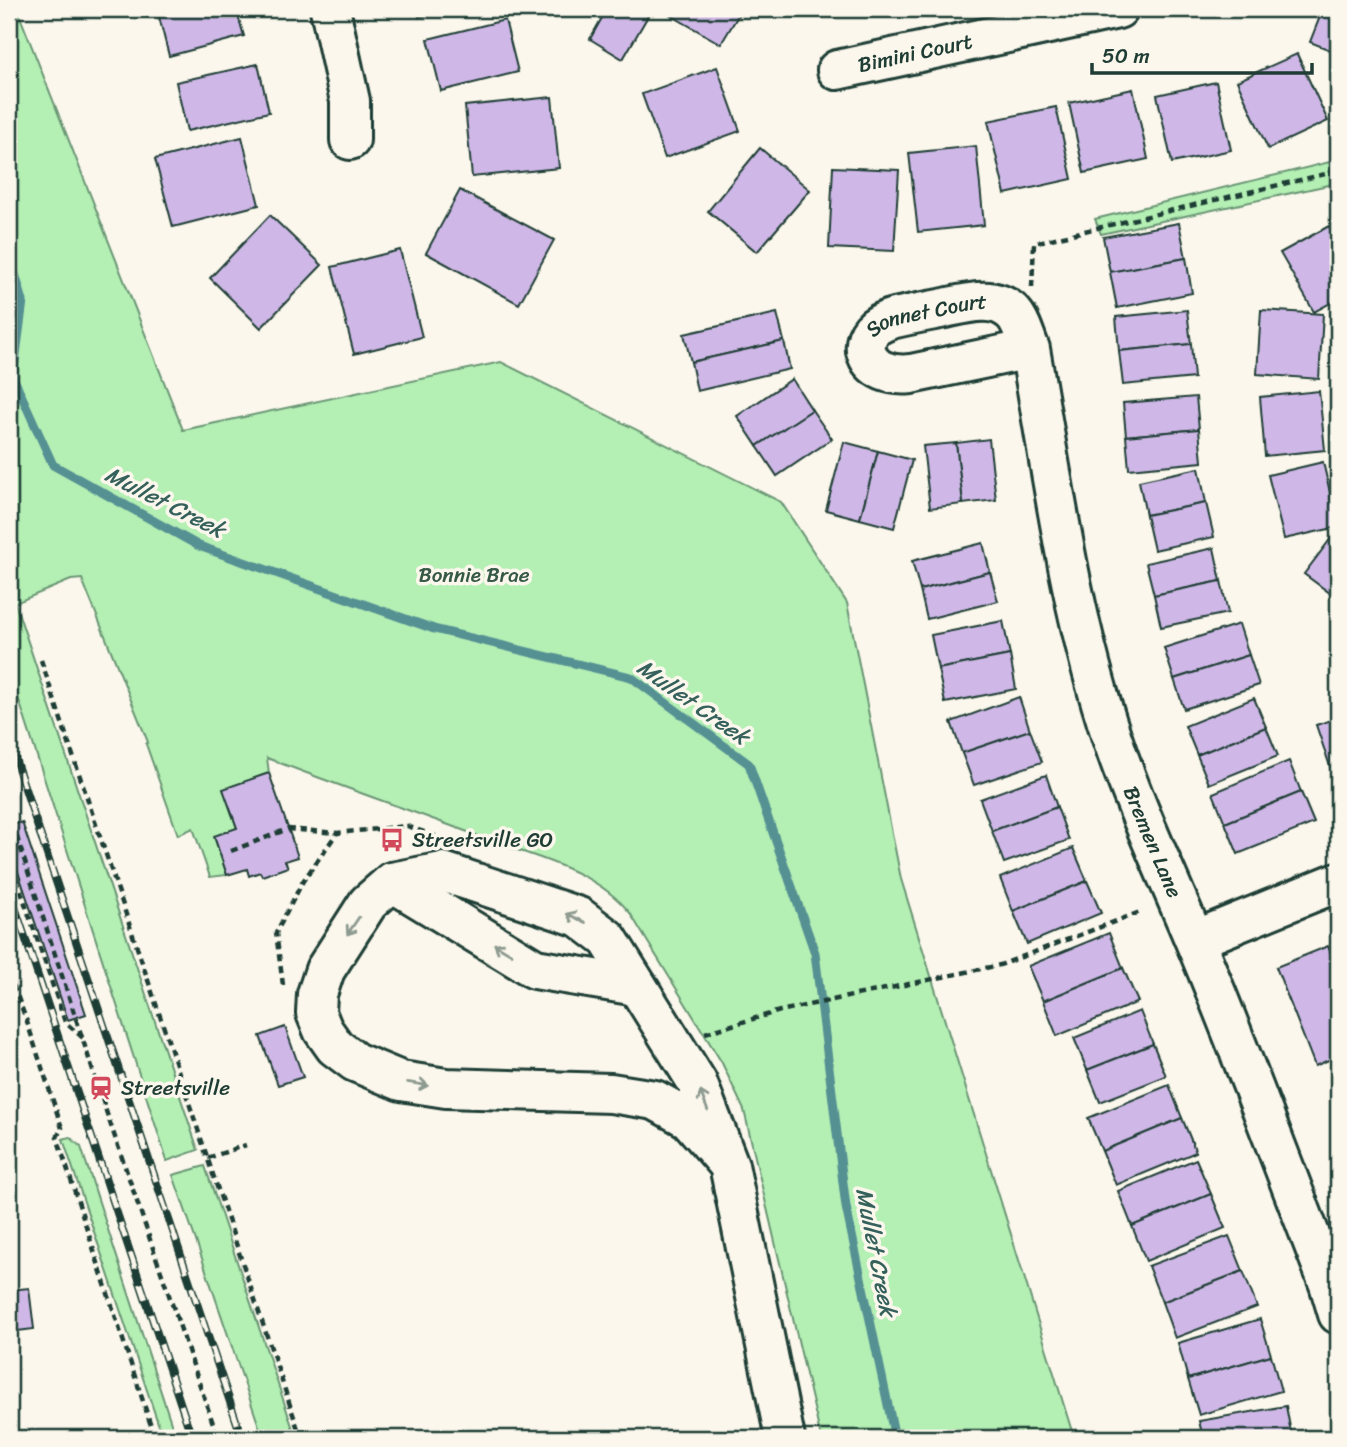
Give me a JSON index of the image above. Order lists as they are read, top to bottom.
{
  "streets": {
    "street": ["Bimini Court", "Bremen Lane"]
  },
  "water": ["Mullet Creek"],
  "parks": ["Bonnie Brae"],
  "places": {
    "bus stop": ["Streetsville GO"],
    "station": ["Streetsville"]
  },
  "scale_bar": "50 m"
}
